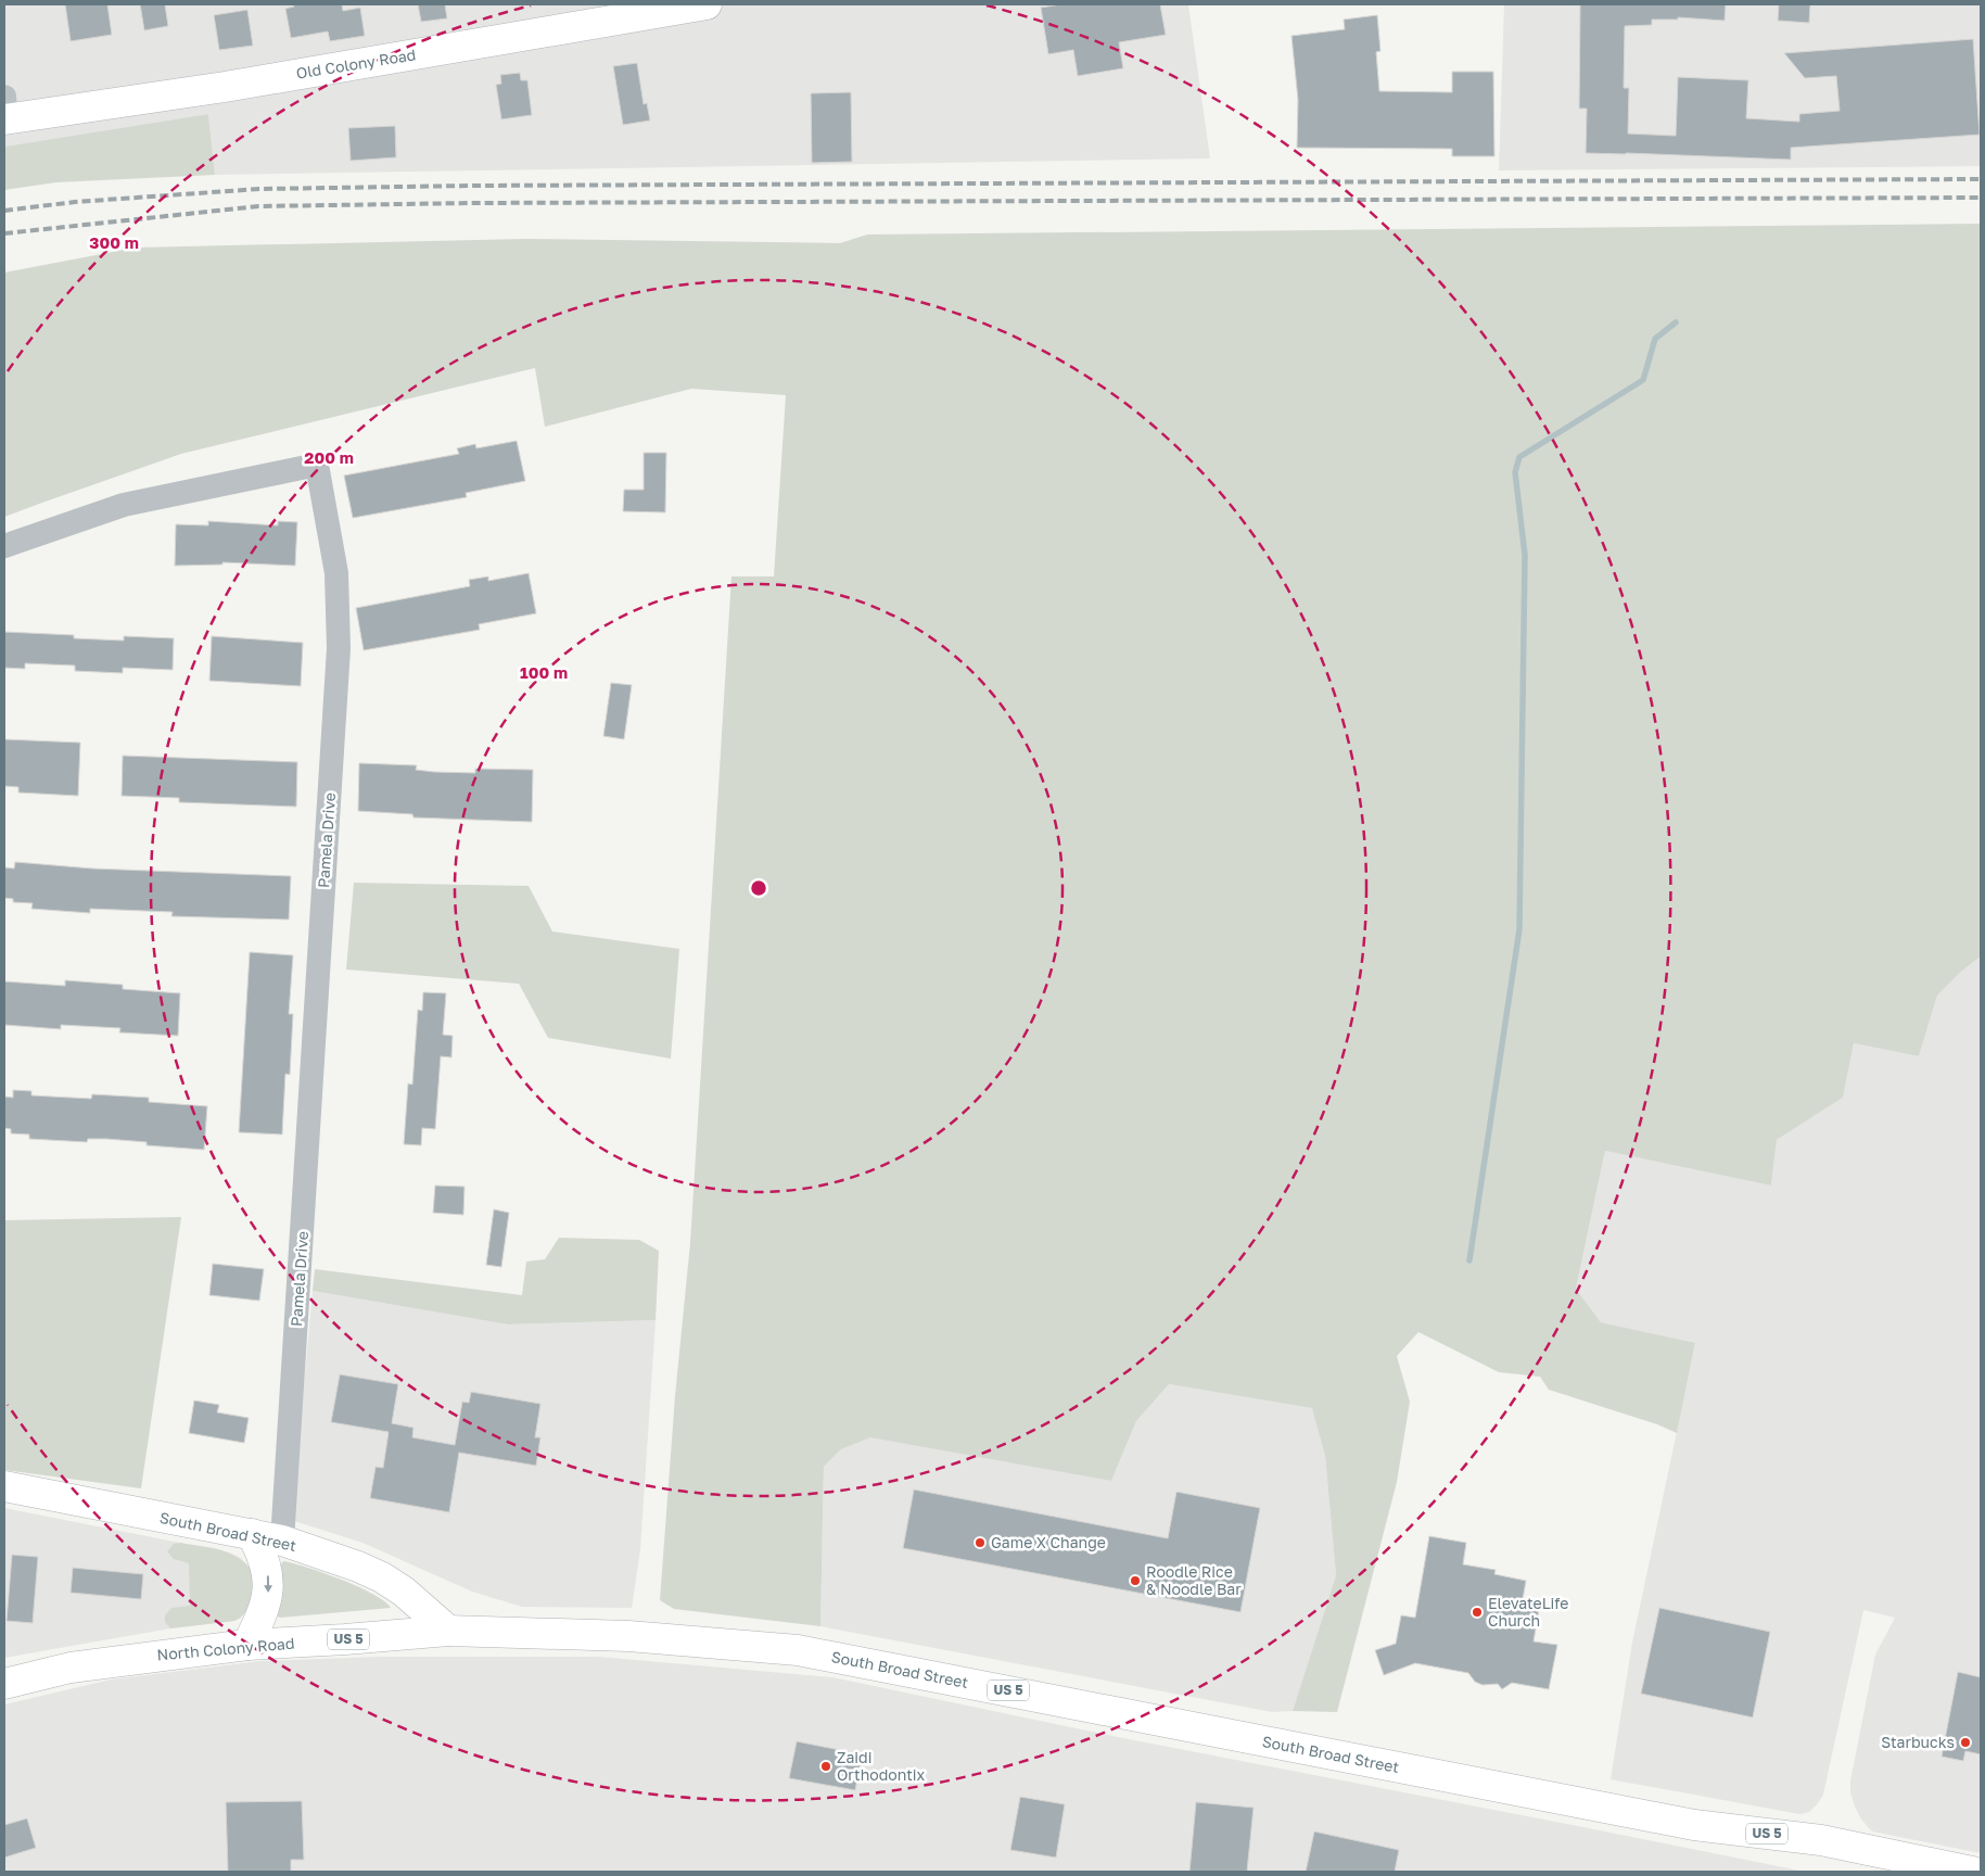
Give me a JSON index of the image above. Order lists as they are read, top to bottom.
{
  "streets": {
    "main road": [
      "Old Colony Road",
      "South Broad Street",
      "US 5",
      "North Colony Road"
    ],
    "street": ["Pamela Drive"]
  },
  "crossings": [
    ["Pamela Drive", "South Broad Street"],
    ["South Broad Street", "North Colony Road"]
  ],
  "places": [
    "Game X Change",
    "Roodle Rice & Noodle Bar",
    "ElevateLife Church",
    "Starbucks",
    "Zaidi Orthodontix"
  ],
  "rings": ["300 m", "200 m", "100 m"]
}
